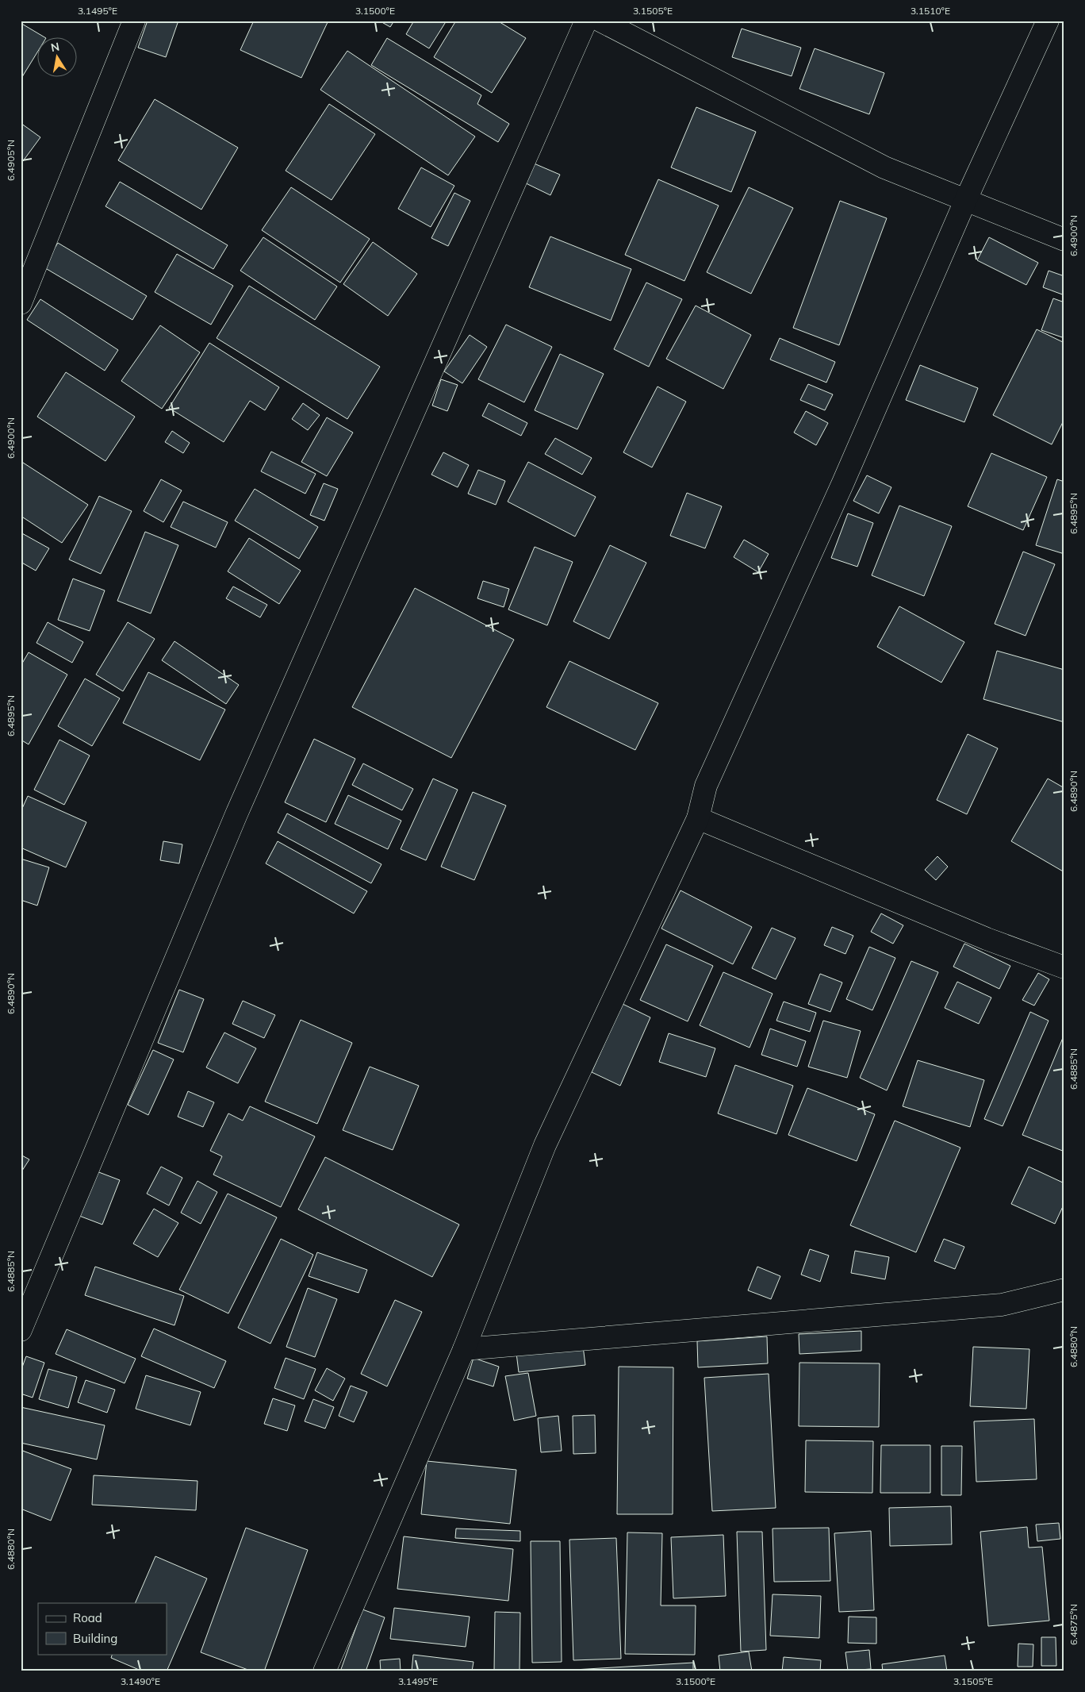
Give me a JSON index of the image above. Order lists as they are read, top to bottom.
{
  "legend": ["Road", "Building"],
  "north": "top",
  "coordinates": [
    "3.1495°E",
    "3.1500°E",
    "3.1505°E",
    "3.1510°E",
    "6.4905°N",
    "6.4900°N",
    "6.4895°N",
    "6.4890°N",
    "6.4885°N",
    "6.4880°N",
    "6.4875°N",
    "3.1490°E"
  ]
}
